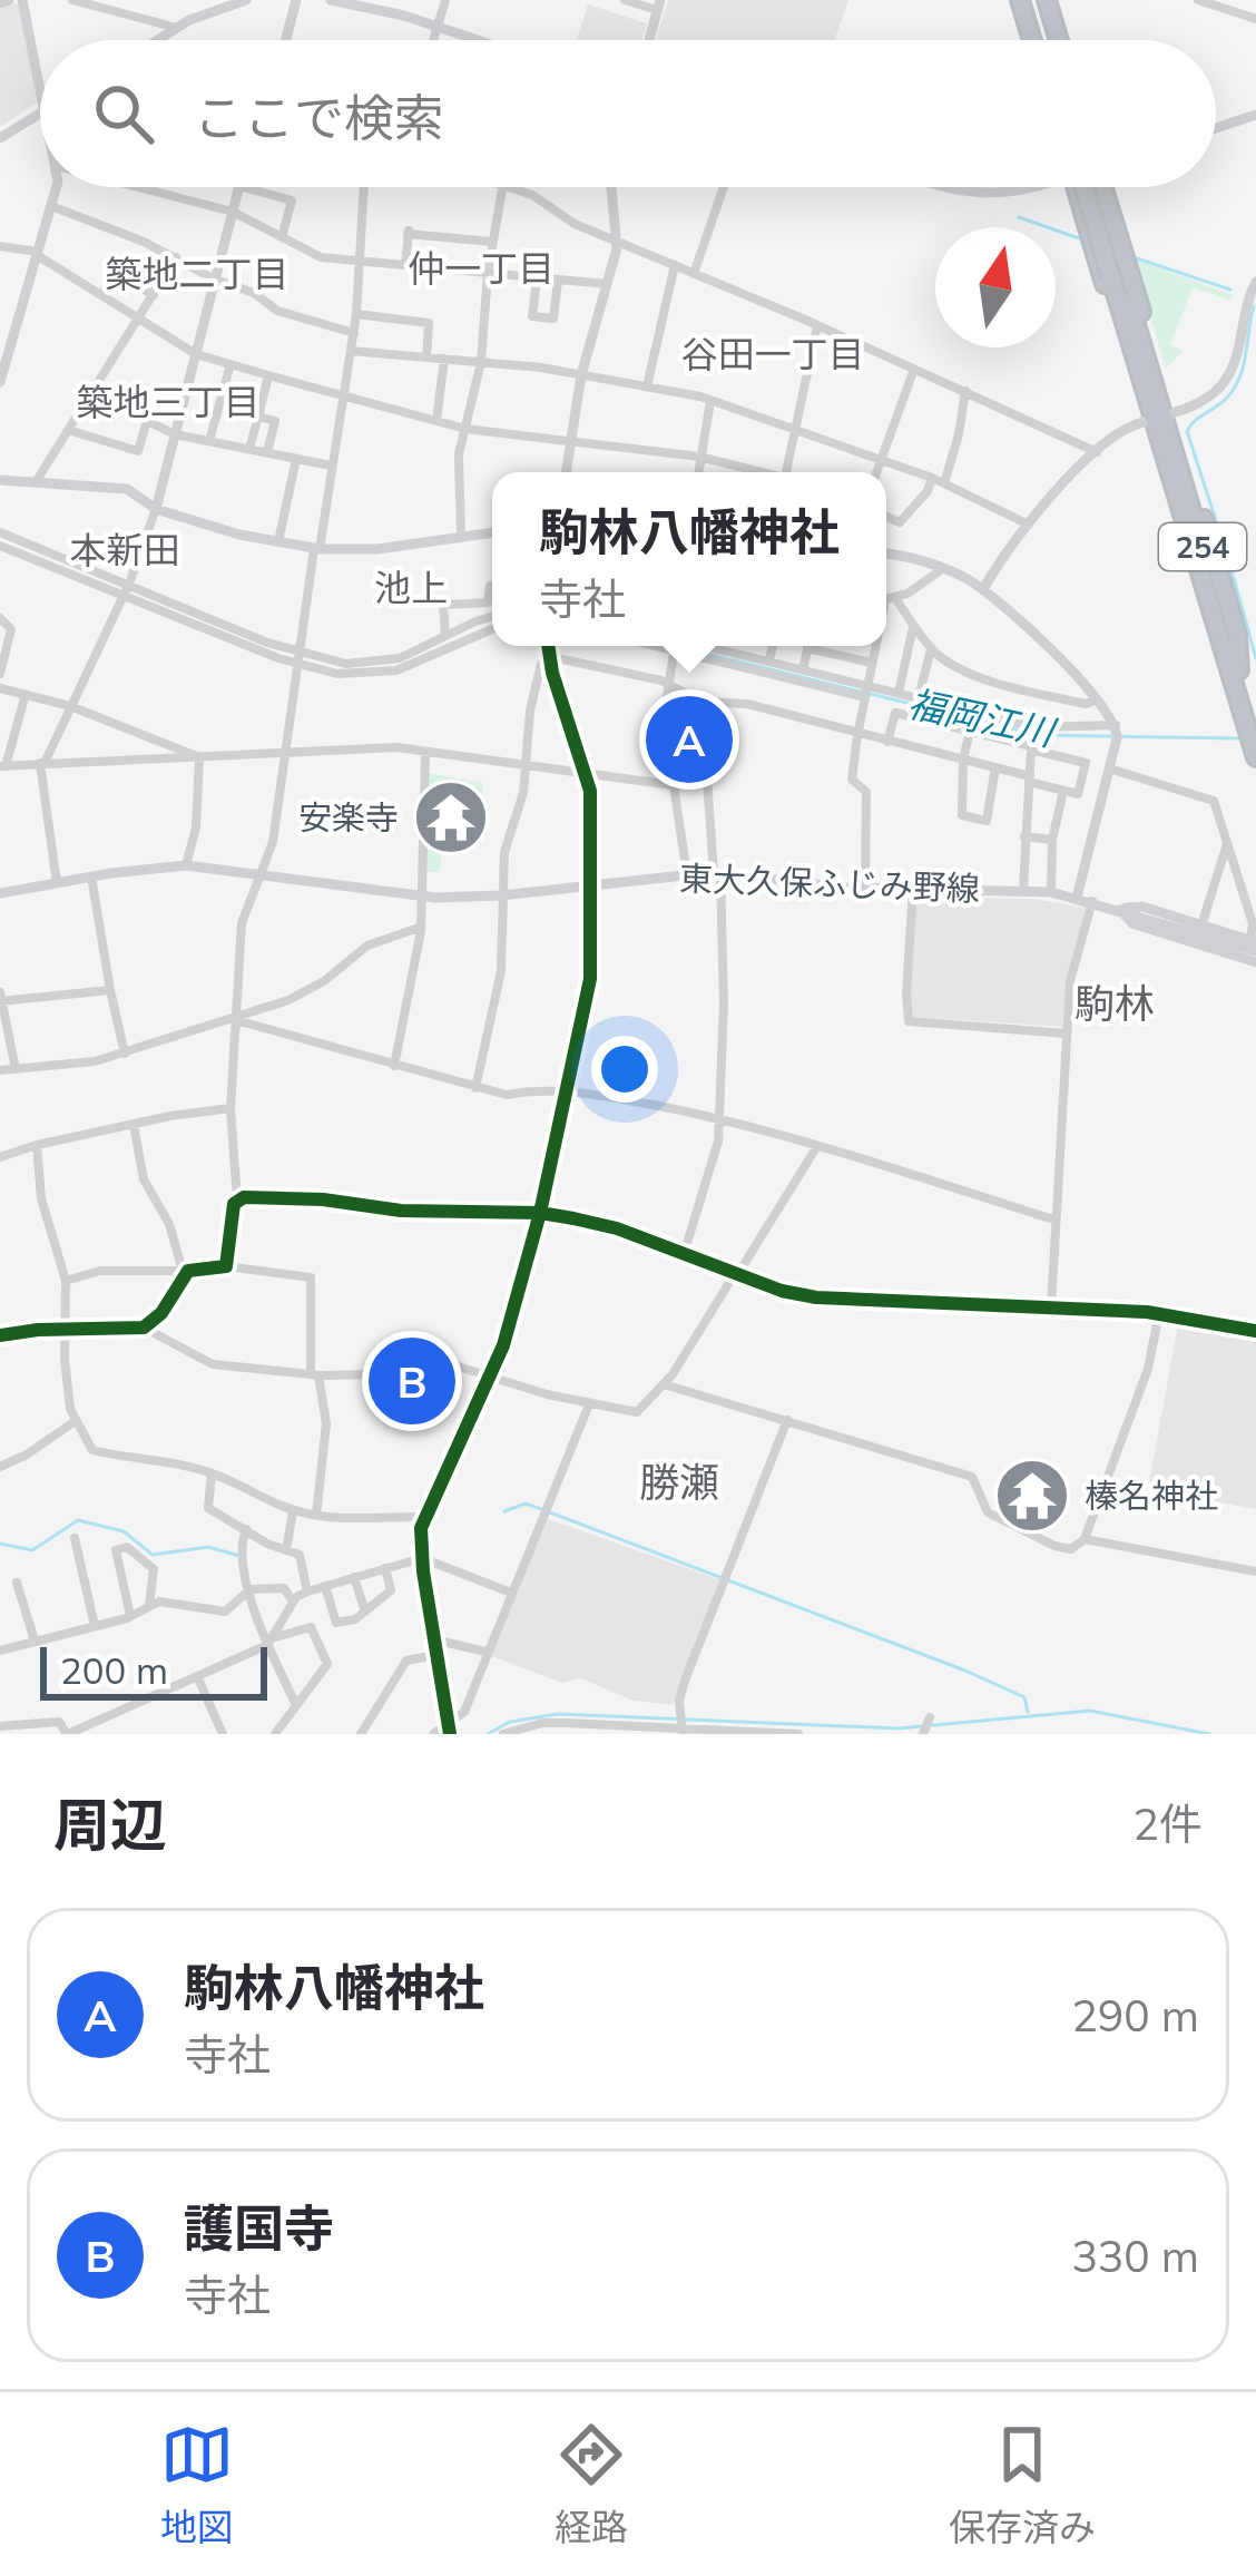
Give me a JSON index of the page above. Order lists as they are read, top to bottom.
{
  "streets": {
    "highway": ["254"],
    "street": ["東大久保ふじみ野線"]
  },
  "districts": [
    "仲一丁目",
    "築地二丁目",
    "谷田一丁目",
    "築地三丁目",
    "本新田",
    "池上",
    "駒林",
    "勝瀬"
  ],
  "water": ["福岡江川"],
  "places": {
    "temple": ["安楽寺", "榛名神社"]
  },
  "scale_bar": "200 m",
  "north": "top",
  "page": {
    "search": "ここで検索",
    "popup": ["駒林八幡神社", "寺社"],
    "pins": ["A", "B"],
    "scale": "200 m",
    "heading": ["周辺", "2件"],
    "list": [
      {
        "mark": "A",
        "name": "駒林八幡神社",
        "note": "寺社",
        "value": "290 m"
      },
      {
        "mark": "B",
        "name": "護国寺",
        "note": "寺社",
        "value": "330 m"
      }
    ],
    "nav": ["地図", "経路", "保存済み"]
  }
}
